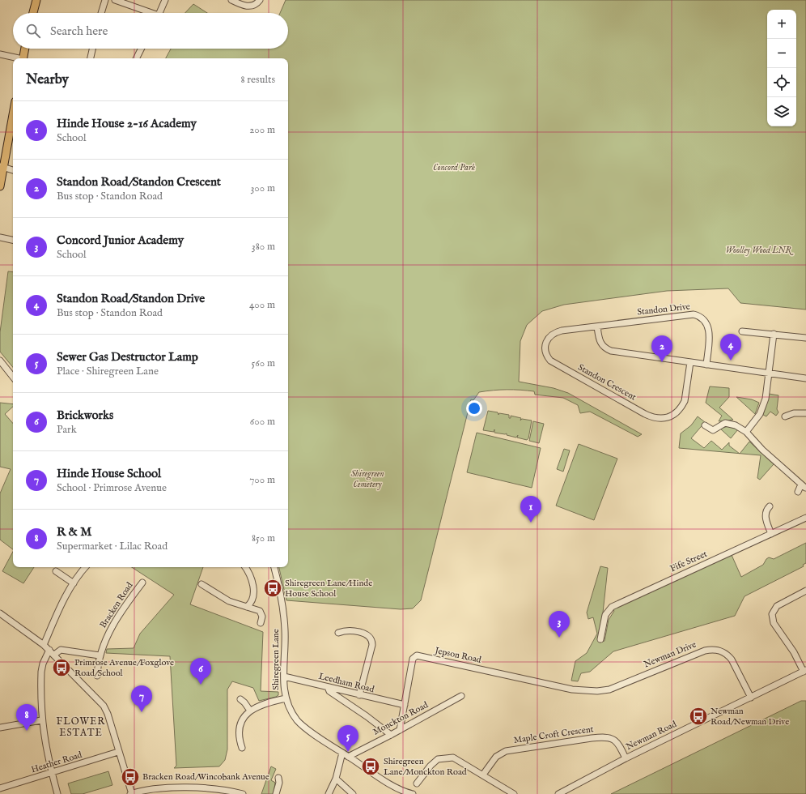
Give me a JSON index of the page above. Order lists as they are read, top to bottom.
{
  "streets": {
    "street": [
      "Standon Drive",
      "Standon Crescent",
      "Fife Street",
      "Bracken Road",
      "Newman Drive",
      "Jepson Road",
      "Shiregreen Lane",
      "Leedham Road",
      "Monckton Road",
      "Maple Croft Crescent",
      "Newman Road",
      "Heather Road"
    ]
  },
  "crossings": [
    ["Standon Drive", "Standon Crescent"],
    ["Newman Drive", "Jepson Road"],
    ["Newman Drive", "Newman Road"],
    ["Jepson Road", "Leedham Road"],
    ["Jepson Road", "Monckton Road"],
    ["Shiregreen Lane", "Leedham Road"],
    ["Shiregreen Lane", "Monckton Road"],
    ["Maple Croft Crescent", "Newman Road"]
  ],
  "districts": ["FLOWER ESTATE"],
  "parks": ["Concord Park", "Woolley Wood LNR", "Shiregreen Cemetery"],
  "places": {
    "bus stop": [
      "Shiregreen Lane/Hinde House School",
      "Primrose Avenue/Foxglove Road/School",
      "Newman Road/Newman Drive",
      "Shiregreen Lane/Monckton Road",
      "Bracken Road/Wincobank Avenue"
    ]
  },
  "page": {
    "map_buttons": ["+", "−"],
    "search": "Search here",
    "heading": ["Nearby", "8 results"],
    "list": [
      {
        "mark": "1",
        "name": "Hinde House 2-16 Academy",
        "note": "School",
        "value": "200 m"
      },
      {
        "mark": "2",
        "name": "Standon Road/Standon Crescent",
        "note": "Bus stop · Standon Road",
        "value": "300 m"
      },
      {
        "mark": "3",
        "name": "Concord Junior Academy",
        "note": "School",
        "value": "380 m"
      },
      {
        "mark": "4",
        "name": "Standon Road/Standon Drive",
        "note": "Bus stop · Standon Road",
        "value": "400 m"
      },
      {
        "mark": "5",
        "name": "Sewer Gas Destructor Lamp",
        "note": "Place · Shiregreen Lane",
        "value": "560 m"
      },
      {
        "mark": "6",
        "name": "Brickworks",
        "note": "Park",
        "value": "600 m"
      },
      {
        "mark": "7",
        "name": "Hinde House School",
        "note": "School · Primrose Avenue",
        "value": "700 m"
      },
      {
        "mark": "8",
        "name": "R & M",
        "note": "Supermarket · Lilac Road",
        "value": "850 m"
      }
    ],
    "pins": [
      "4",
      "2",
      "1",
      "3",
      "6",
      "7",
      "8",
      "5"
    ]
  }
}
